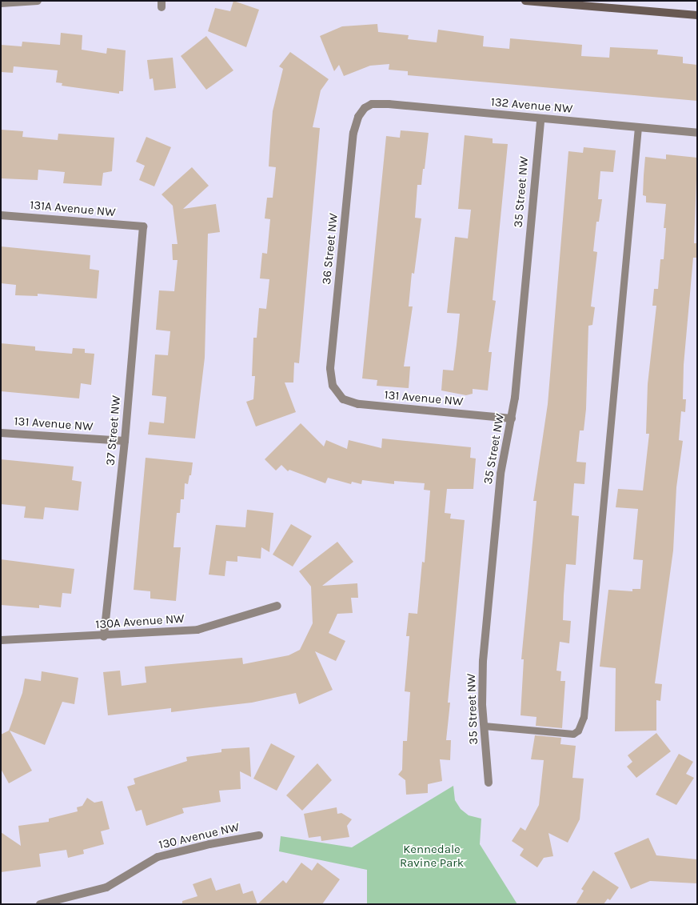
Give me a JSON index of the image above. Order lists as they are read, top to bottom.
{
  "streets": {
    "street": [
      "132 Avenue NW",
      "35 Street NW",
      "131A Avenue NW",
      "36 Street NW",
      "131 Avenue NW",
      "37 Street NW",
      "130A Avenue NW",
      "130 Avenue NW"
    ]
  },
  "crossings": [
    ["132 Avenue NW", "35 Street NW"],
    ["132 Avenue NW", "36 Street NW"],
    ["35 Street NW", "131 Avenue NW"],
    ["131A Avenue NW", "37 Street NW"],
    ["36 Street NW", "131 Avenue NW"],
    ["131 Avenue NW", "37 Street NW"],
    ["37 Street NW", "130A Avenue NW"]
  ],
  "parks": ["Kennedale Ravine Park"]
}
